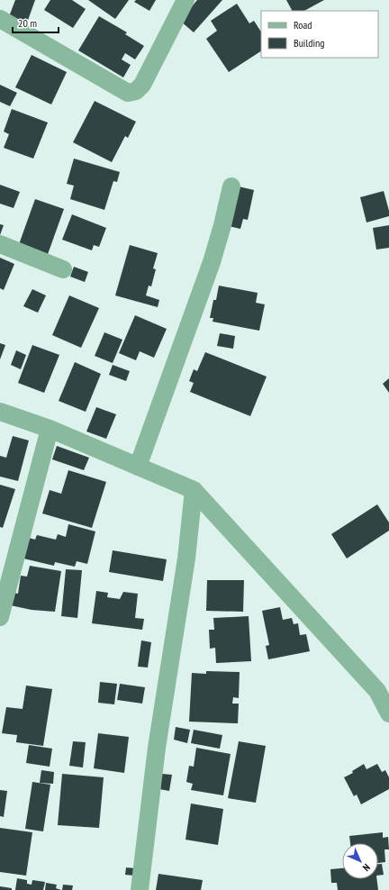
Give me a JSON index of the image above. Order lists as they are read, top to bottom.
{
  "legend": ["Road", "Building"],
  "scale_bar": "20 m",
  "north": "bottom right"
}
